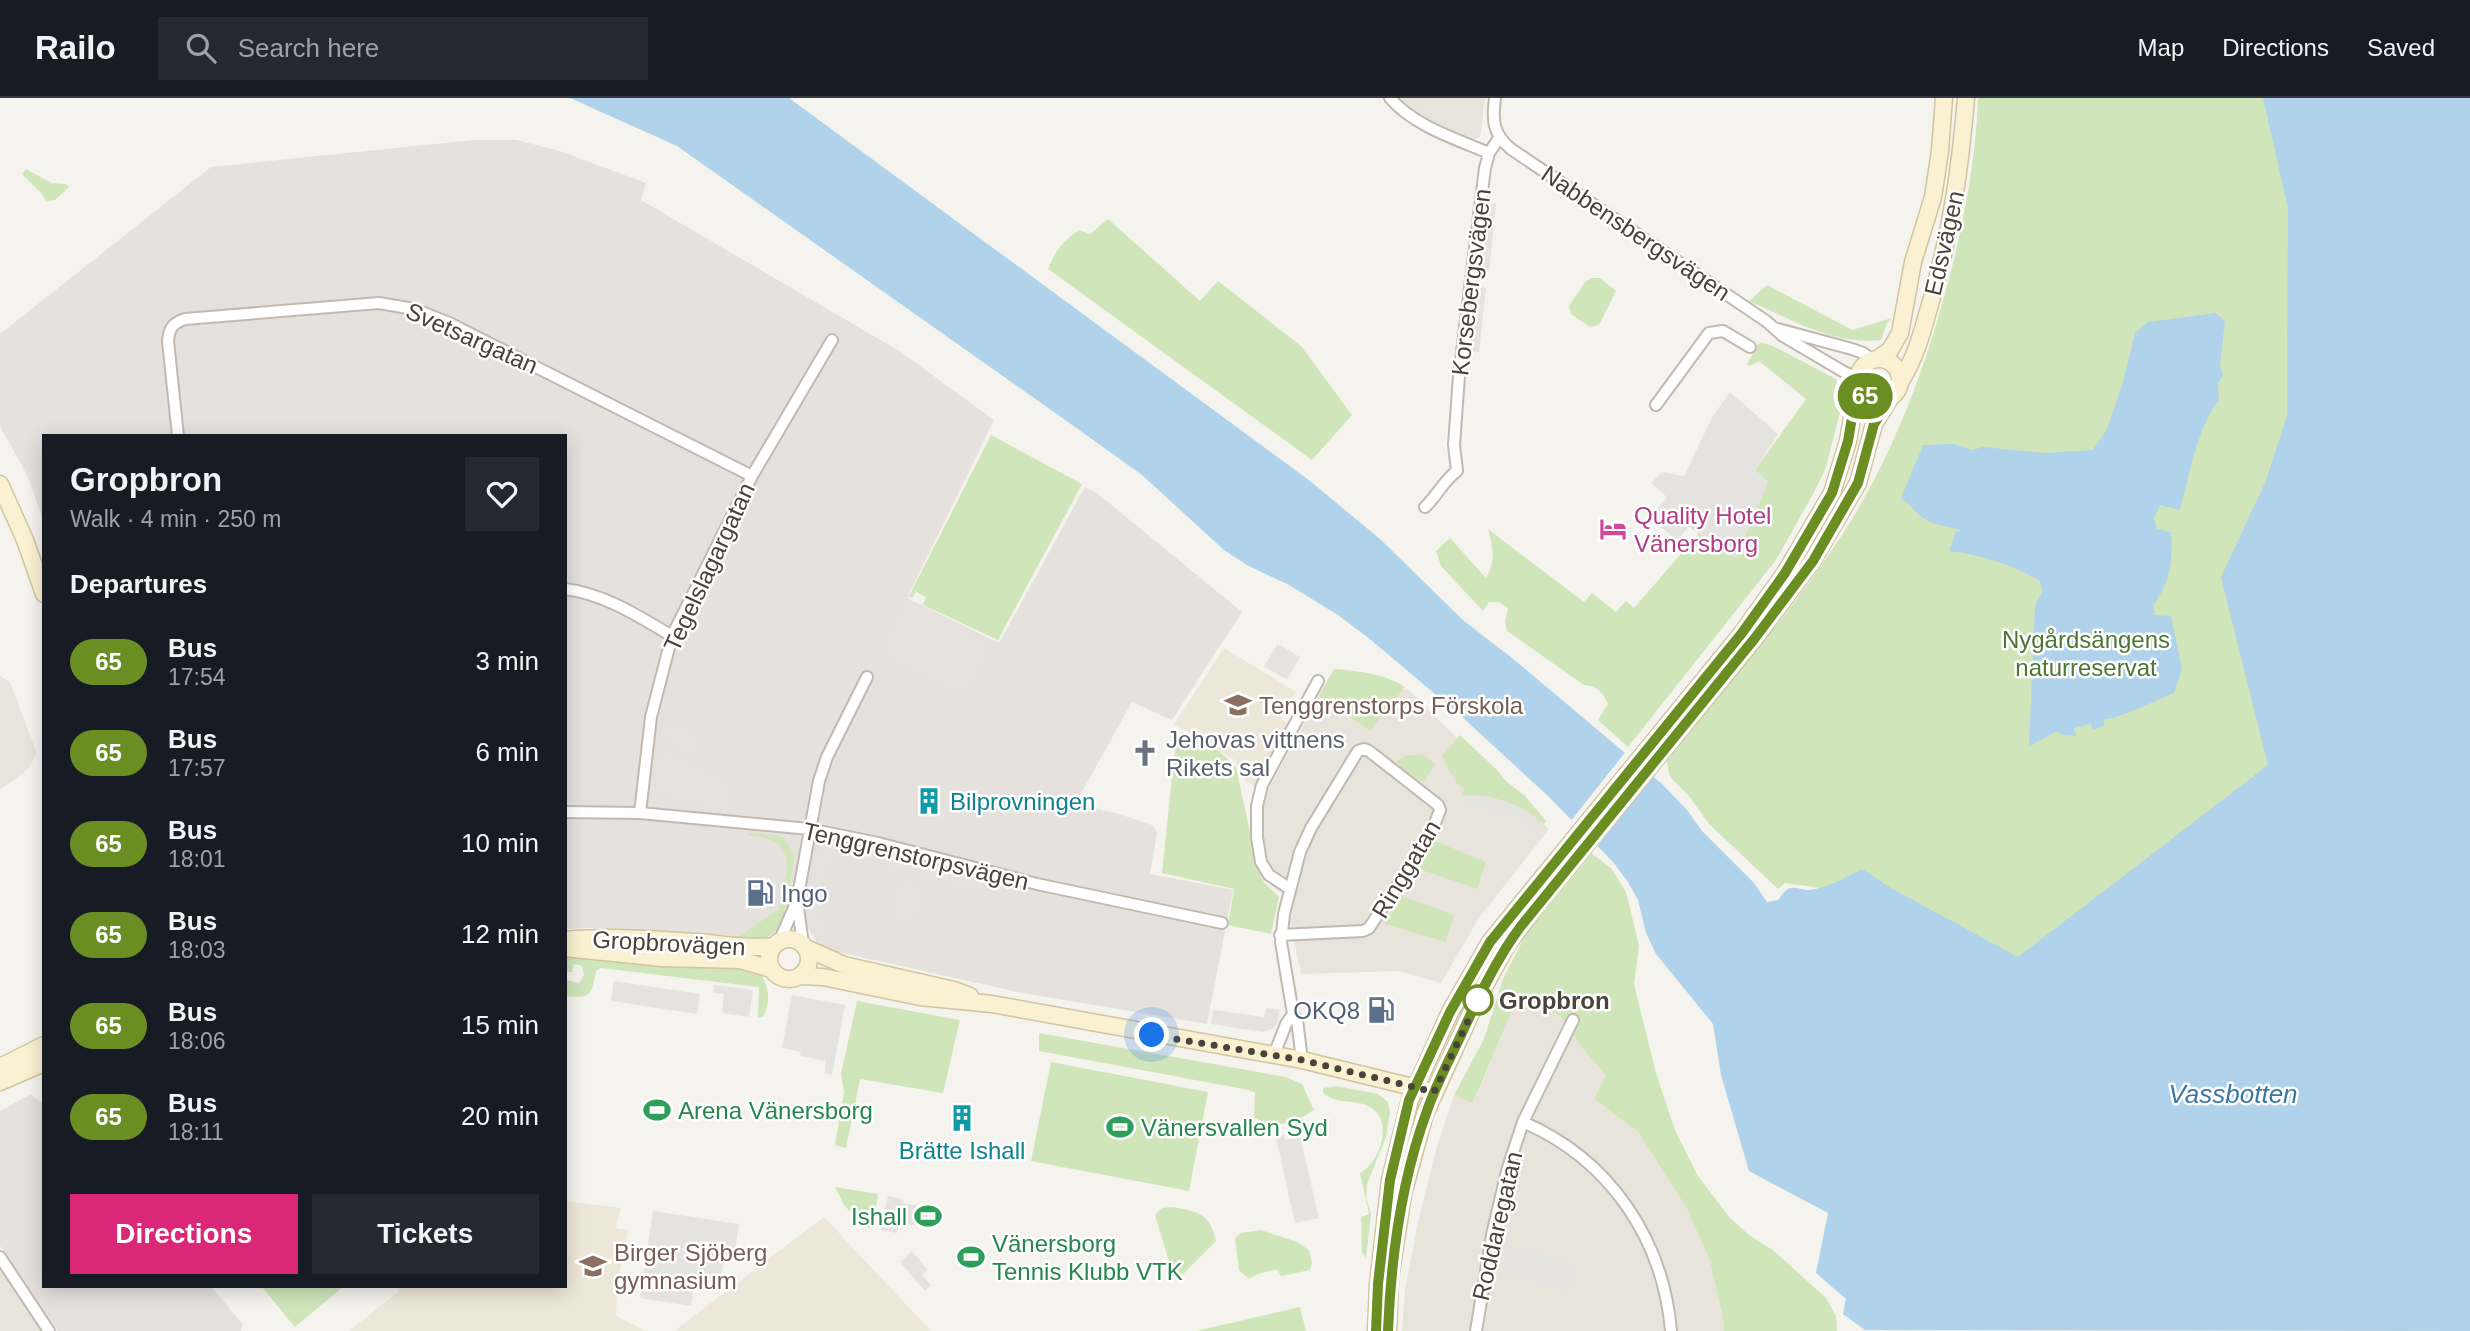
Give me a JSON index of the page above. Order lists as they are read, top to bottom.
{
  "streets": {
    "main road": ["Edsvägen", "Gropbrovägen"],
    "street": [
      "Nabbensbergsvägen",
      "Korsebergsvägen",
      "Svetsargatan",
      "Tegelslagargatan",
      "Tenggrenstorpsvägen",
      "Ringgatan",
      "Roddaregatan"
    ]
  },
  "crossings": [
    ["Nabbensbergsvägen", "Edsvägen"],
    ["Nabbensbergsvägen", "Korsebergsvägen"],
    ["Svetsargatan", "Tegelslagargatan"],
    ["Tegelslagargatan", "Tenggrenstorpsvägen"]
  ],
  "water": ["Vassbotten"],
  "parks": ["Nygårdsängens naturreservat"],
  "places": {
    "hotel": ["Quality Hotel Vänersborg"],
    "school or university": ["Tenggrenstorps Förskola", "Birger Sjöberg gymnasium"],
    "church": ["Jehovas vittnens Rikets sal"],
    "building": ["Bilprovningen", "Brätte Ishall"],
    "fuel station": ["Ingo", "OKQ8"],
    "other": ["Gropbron"],
    "sports": [
      "Arena Vänersborg",
      "Vänersvallen Syd",
      "Ishall",
      "Vänersborg Tennis Klubb VTK"
    ]
  },
  "lines": ["bus line 65"],
  "page": {
    "header": "Railo",
    "search": "Search here",
    "nav": ["Map", "Directions", "Saved"],
    "on_map": "65",
    "heading": [
      ["Gropbron", "Walk · 4 min · 250 m"],
      "Departures"
    ],
    "list": [
      {
        "mark": "65",
        "name": "Bus",
        "note": "17:54",
        "value": "3 min"
      },
      {
        "mark": "65",
        "name": "Bus",
        "note": "17:57",
        "value": "6 min"
      },
      {
        "mark": "65",
        "name": "Bus",
        "note": "18:01",
        "value": "10 min"
      },
      {
        "mark": "65",
        "name": "Bus",
        "note": "18:03",
        "value": "12 min"
      },
      {
        "mark": "65",
        "name": "Bus",
        "note": "18:06",
        "value": "15 min"
      },
      {
        "mark": "65",
        "name": "Bus",
        "note": "18:11",
        "value": "20 min"
      }
    ],
    "buttons": ["Directions", "Tickets"]
  }
}
